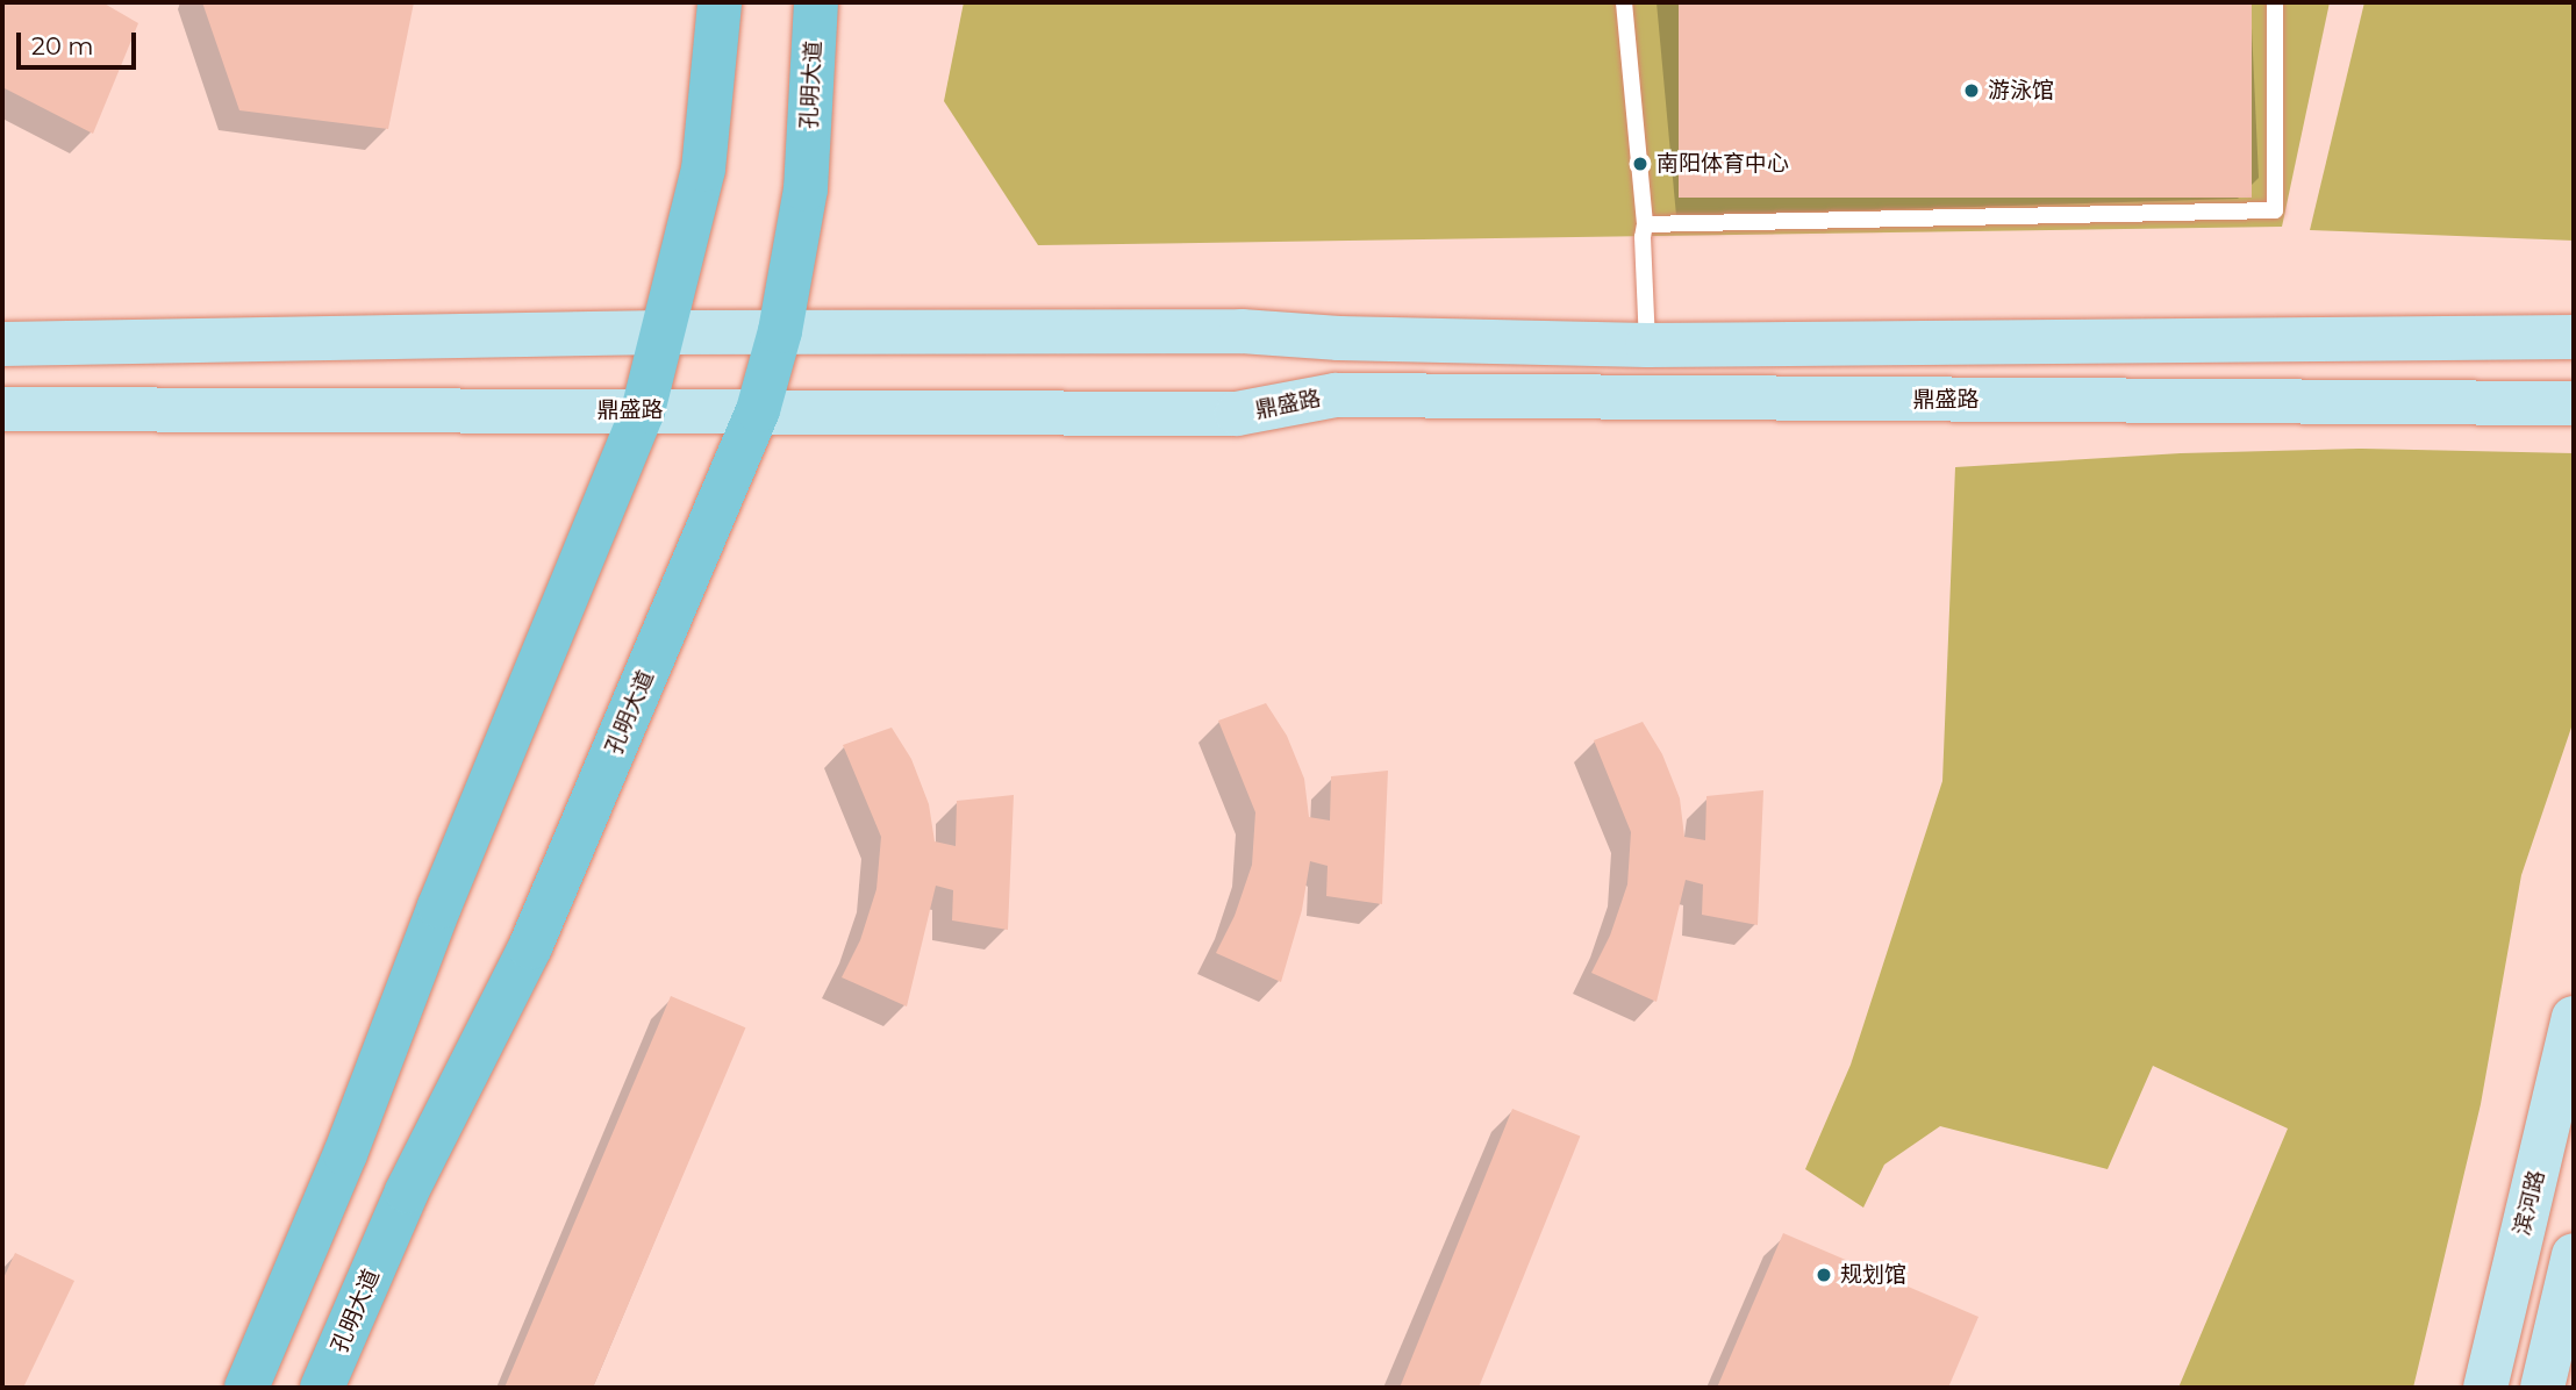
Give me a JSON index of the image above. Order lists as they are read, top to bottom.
{
  "streets": {
    "main road": ["孔明大道"],
    "street": ["鼎盛路", "滨河路"]
  },
  "crossings": [
    ["孔明大道", "鼎盛路"]
  ],
  "places": ["游泳馆", "南阳体育中心", "规划馆"],
  "scale_bar": "20 m"
}
